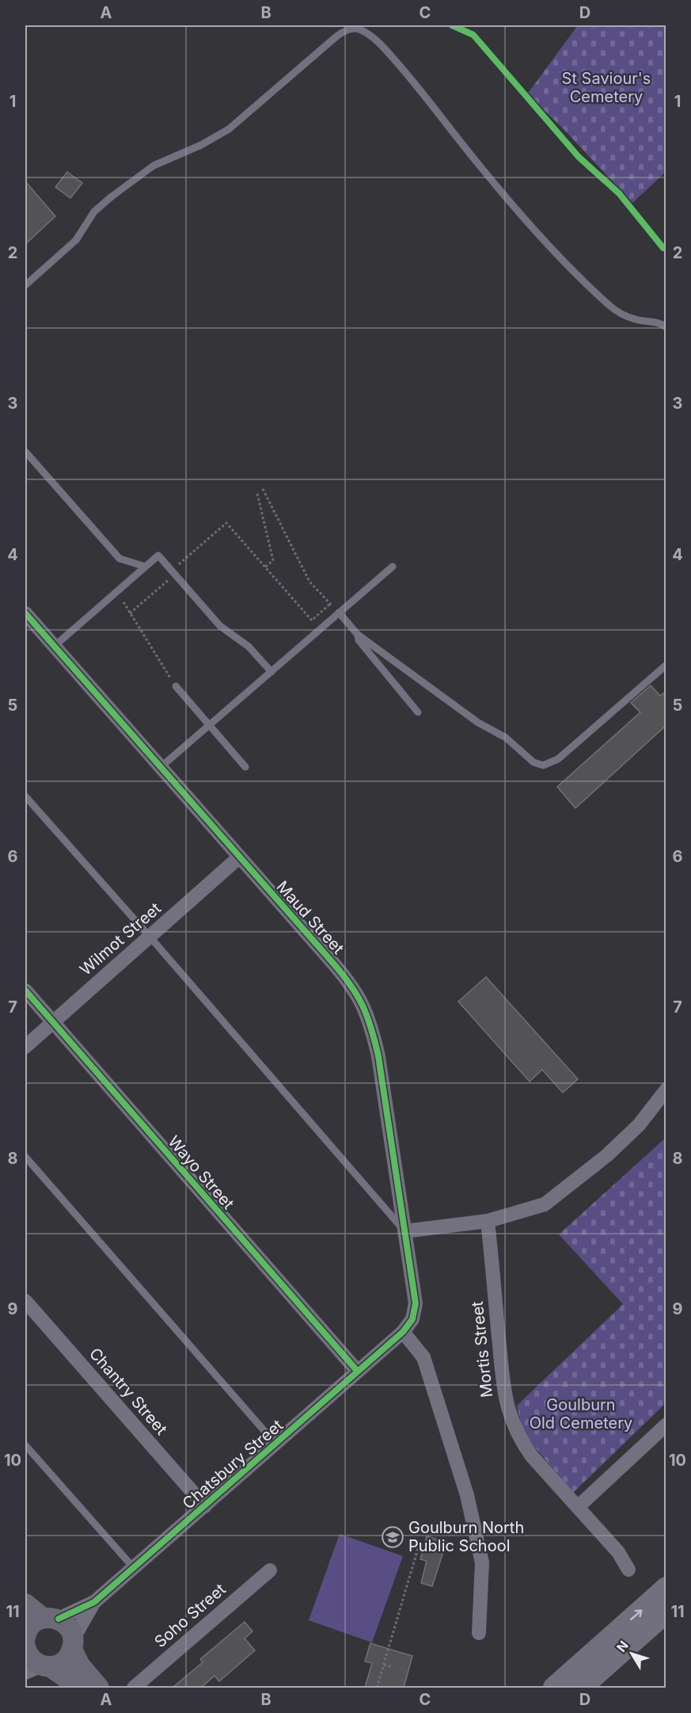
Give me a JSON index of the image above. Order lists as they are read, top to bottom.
{
  "streets": {
    "street": [
      "Maud Street",
      "Wilmot Street",
      "Wayo Street",
      "Mortis Street",
      "Chantry Street",
      "Chatsbury Street",
      "Soho Street"
    ]
  },
  "crossings": [
    ["Maud Street", "Wilmot Street"],
    ["Maud Street", "Chatsbury Street"],
    ["Wilmot Street", "Wayo Street"],
    ["Wayo Street", "Chatsbury Street"],
    ["Chantry Street", "Chatsbury Street"]
  ],
  "parks": ["St Saviour's Cemetery", "Goulburn Old Cemetery"],
  "places": {
    "school or university": ["Goulburn North Public School"]
  },
  "north": "top left",
  "grid": {
    "columns": [
      "A",
      "B",
      "C",
      "D"
    ],
    "rows": [
      "1",
      "2",
      "3",
      "4",
      "5",
      "6",
      "7",
      "8",
      "9",
      "10",
      "11"
    ]
  }
}
